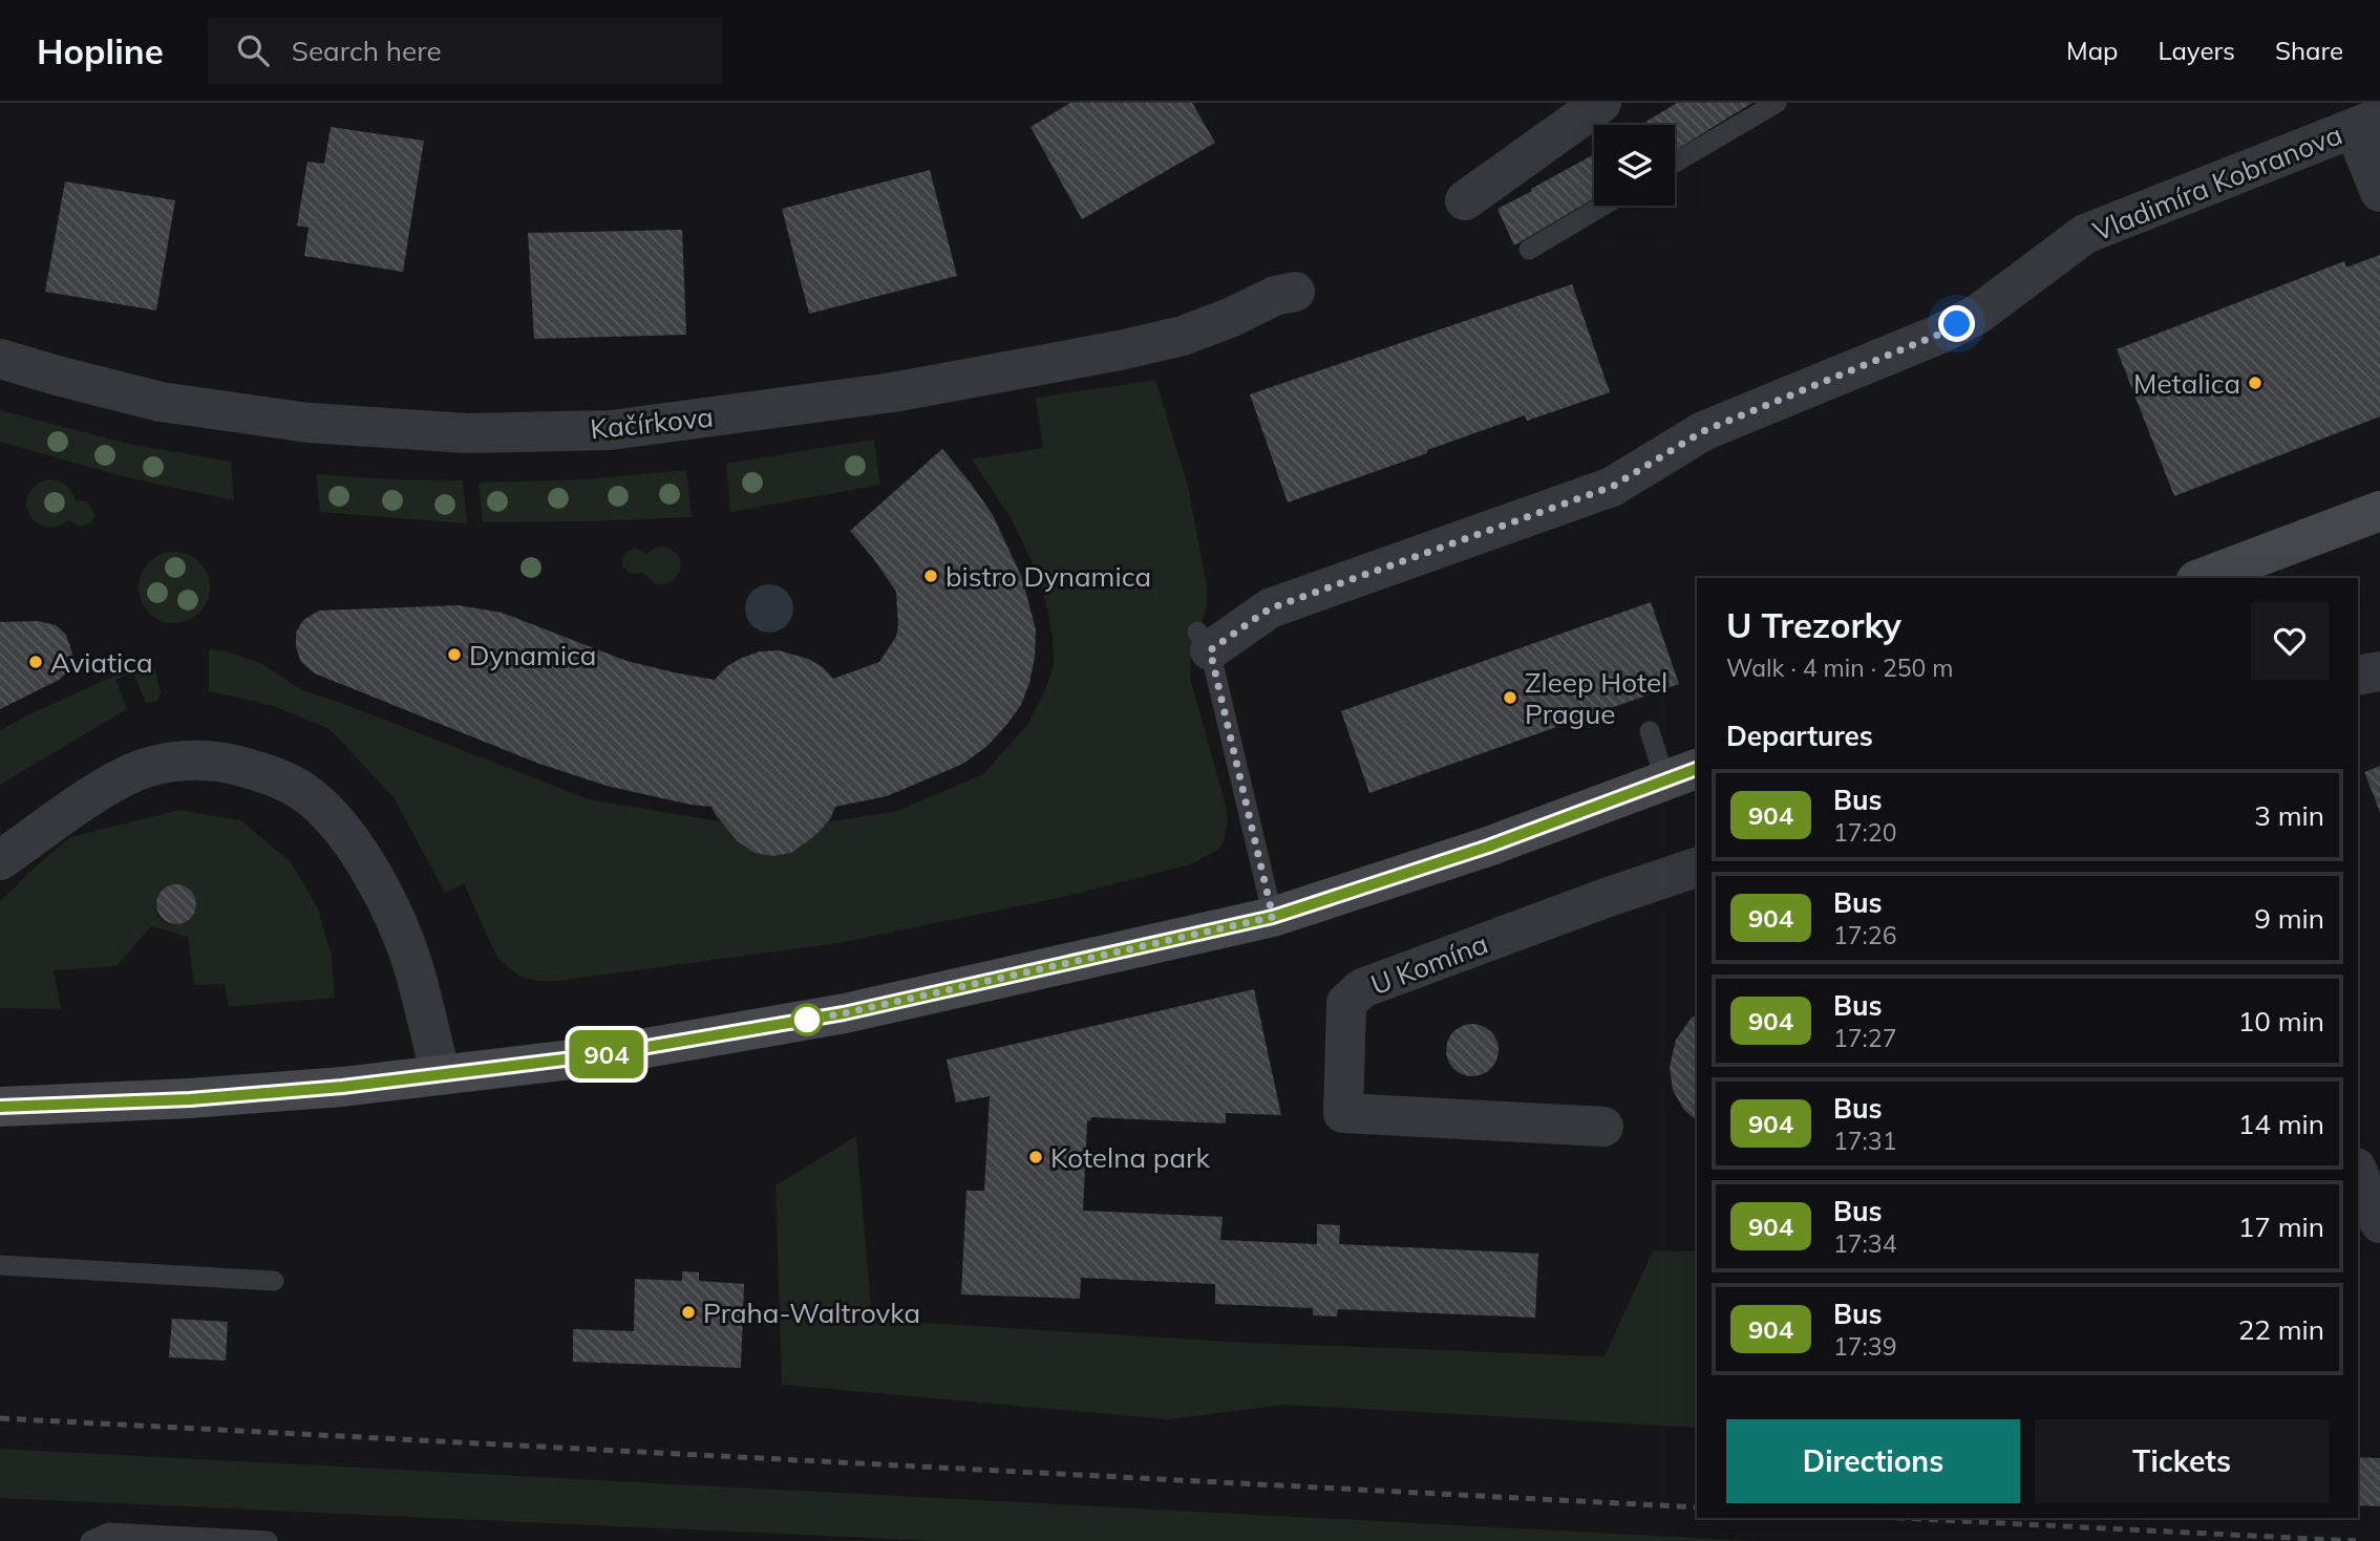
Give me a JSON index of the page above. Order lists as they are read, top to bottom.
{
  "streets": {
    "street": ["Vladimíra Kobranova", "Kačírkova", "U Komína"]
  },
  "places": [
    "Metalica",
    "bistro Dynamica",
    "Dynamica",
    "Aviatica",
    "Zleep Hotel Prague",
    "Kotelna park",
    "Praha-Waltrovka"
  ],
  "lines": ["bus line 904"],
  "page": {
    "header": "Hopline",
    "search": "Search here",
    "nav": ["Map", "Layers", "Share"],
    "on_map": "904",
    "heading": [
      ["U Trezorky", "Walk · 4 min · 250 m"],
      "Departures"
    ],
    "list": [
      {
        "mark": "904",
        "name": "Bus",
        "note": "17:20",
        "value": "3 min"
      },
      {
        "mark": "904",
        "name": "Bus",
        "note": "17:26",
        "value": "9 min"
      },
      {
        "mark": "904",
        "name": "Bus",
        "note": "17:27",
        "value": "10 min"
      },
      {
        "mark": "904",
        "name": "Bus",
        "note": "17:31",
        "value": "14 min"
      },
      {
        "mark": "904",
        "name": "Bus",
        "note": "17:34",
        "value": "17 min"
      },
      {
        "mark": "904",
        "name": "Bus",
        "note": "17:39",
        "value": "22 min"
      }
    ],
    "buttons": ["Directions", "Tickets"]
  }
}
